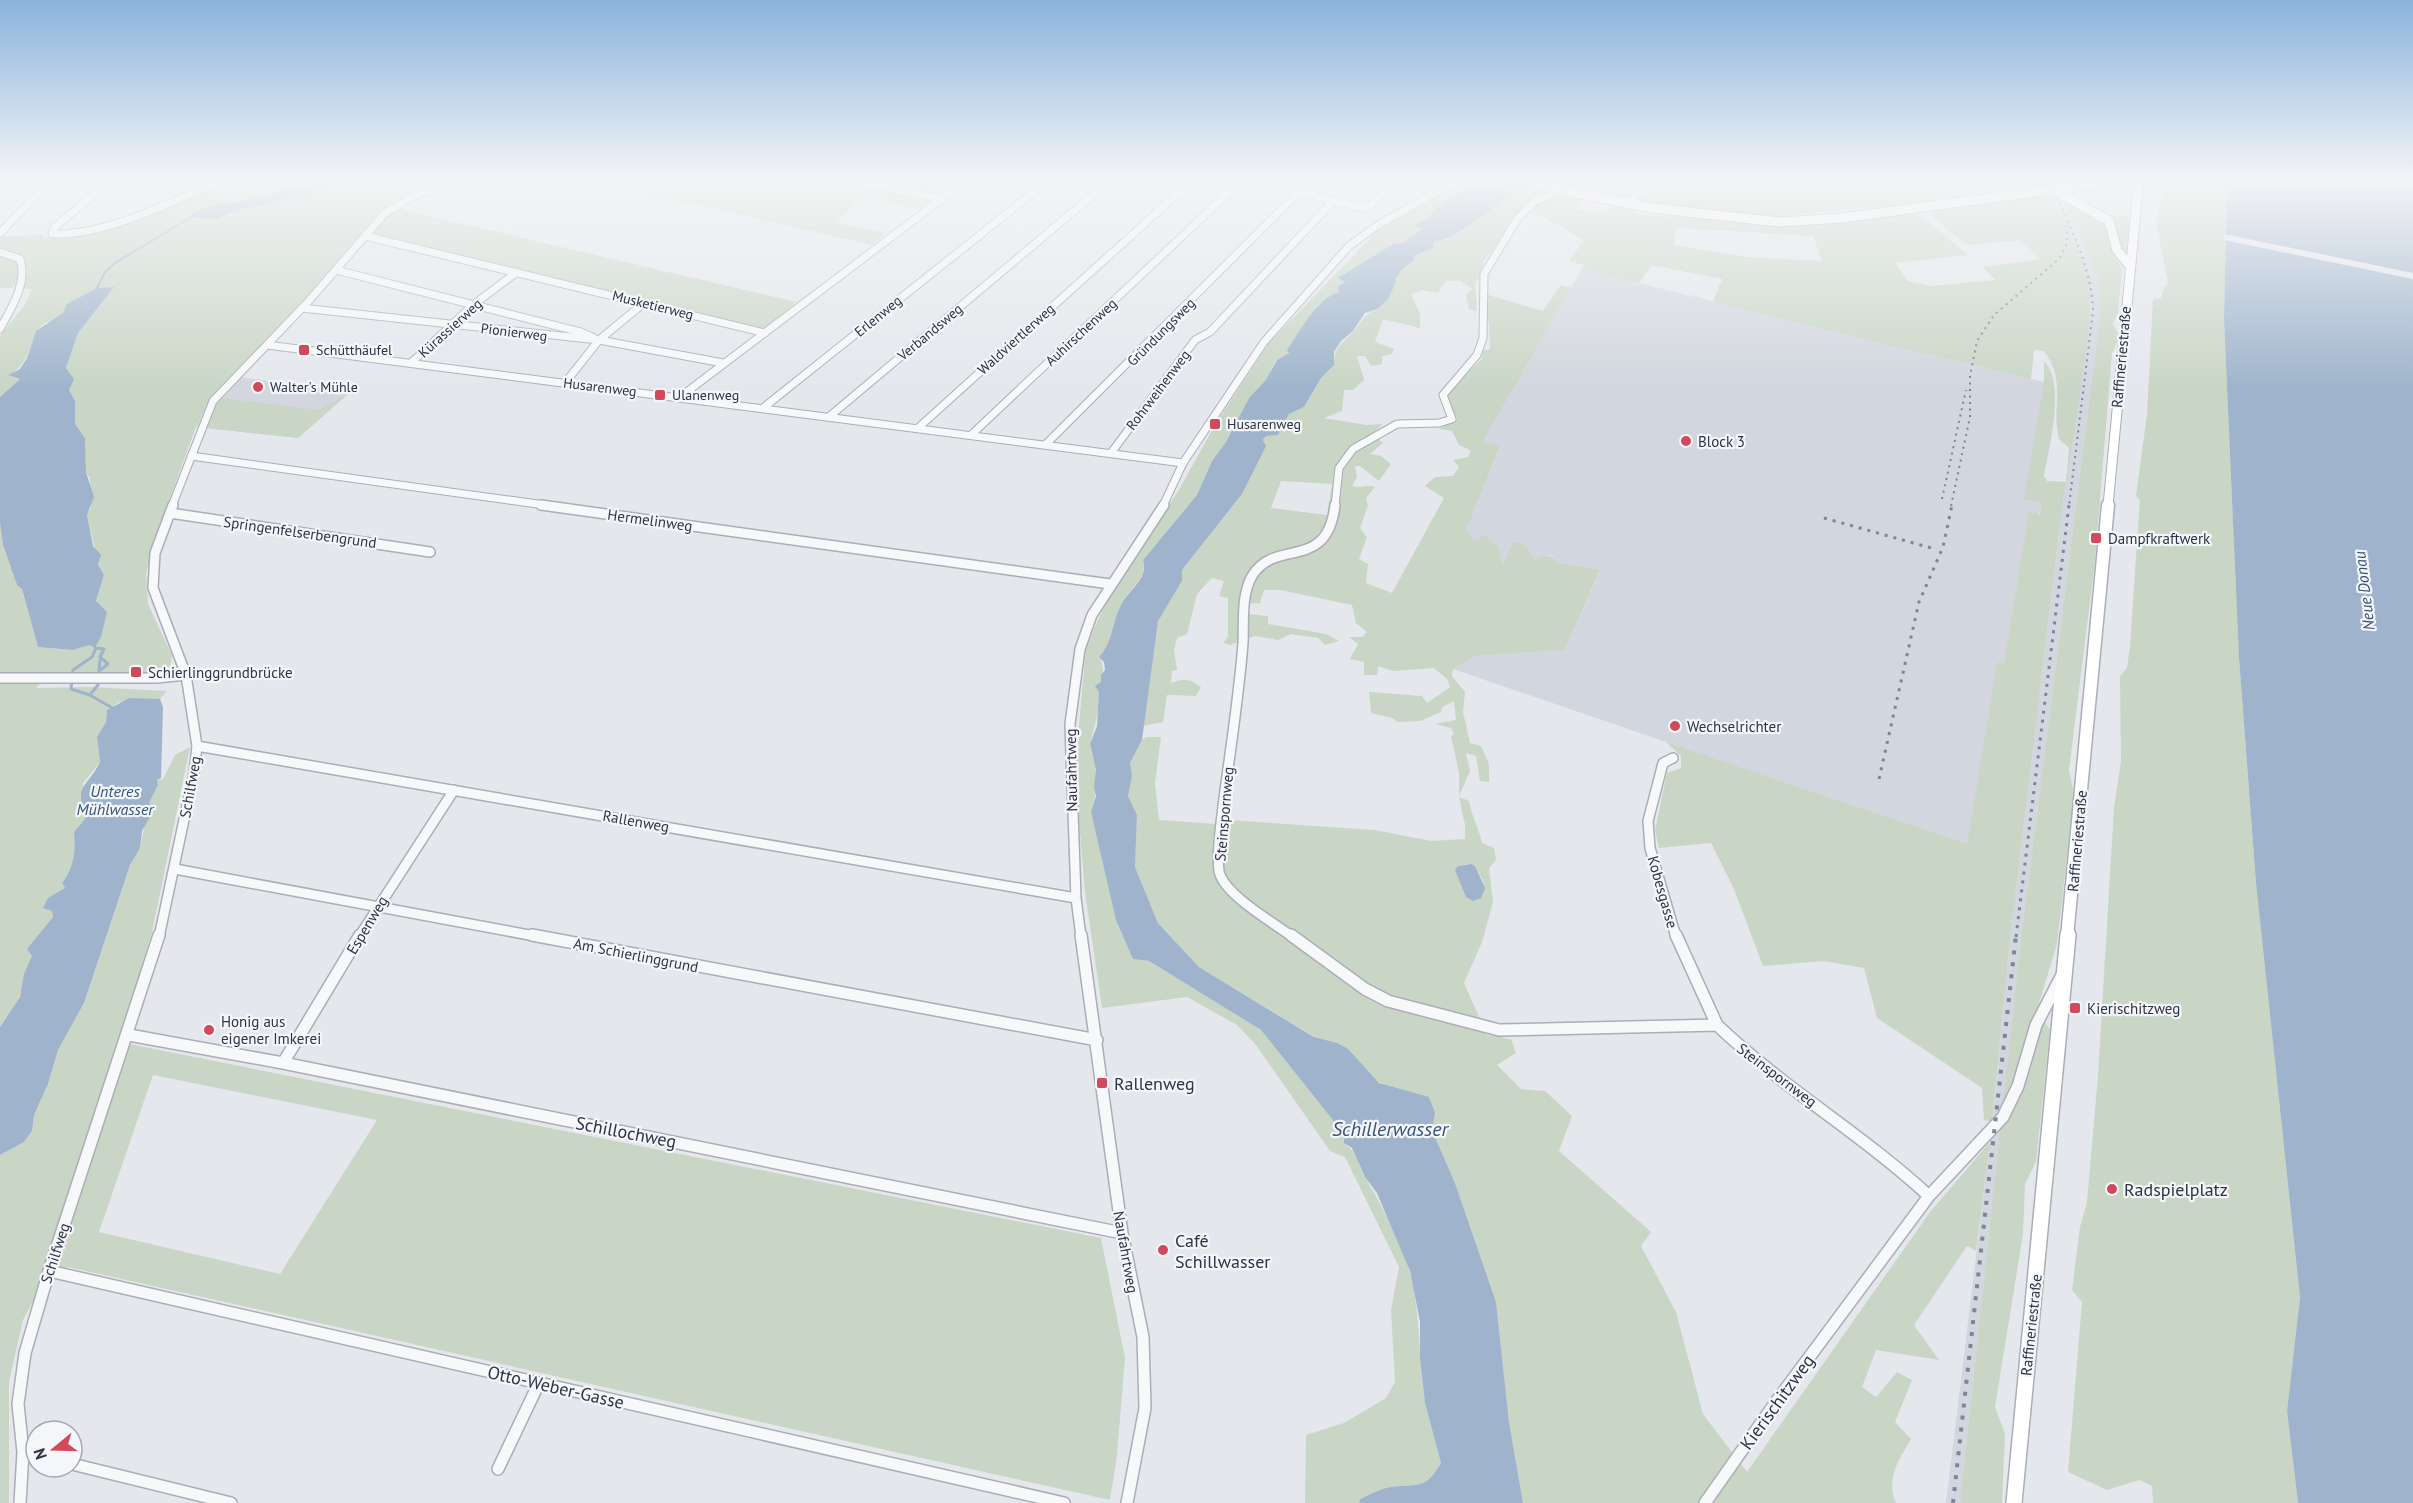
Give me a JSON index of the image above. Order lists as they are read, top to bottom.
{
  "streets": {
    "main road": ["Raffineriestraße"],
    "street": [
      "Musketierweg",
      "Erlenweg",
      "Kürassierweg",
      "Pionierweg",
      "Verbandsweg",
      "Auhirschenweg",
      "Gründungsweg",
      "Waldviertlerweg",
      "Husarenweg",
      "Rohrweihenweg",
      "Hermelinweg",
      "Springenfelserbengrund",
      "Naufahrtweg",
      "Schilfweg",
      "Steinspornweg",
      "Rallenweg",
      "Kobesgasse",
      "Espenweg",
      "Am Schierlinggrund",
      "Schillochweg",
      "Otto-Weber-Gasse",
      "Kierischitzweg"
    ]
  },
  "crossings": [
    ["Musketierweg", "Kürassierweg"],
    ["Erlenweg", "Husarenweg"],
    ["Kürassierweg", "Pionierweg"],
    ["Kürassierweg", "Husarenweg"],
    ["Pionierweg", "Schilfweg"],
    ["Verbandsweg", "Husarenweg"],
    ["Auhirschenweg", "Husarenweg"],
    ["Gründungsweg", "Husarenweg"],
    ["Waldviertlerweg", "Husarenweg"],
    ["Raffineriestraße", "Kierischitzweg"],
    ["Husarenweg", "Rohrweihenweg"],
    ["Husarenweg", "Naufahrtweg"],
    ["Husarenweg", "Schilfweg"],
    ["Hermelinweg", "Naufahrtweg"],
    ["Hermelinweg", "Schilfweg"],
    ["Springenfelserbengrund", "Schilfweg"],
    ["Naufahrtweg", "Rallenweg"],
    ["Naufahrtweg", "Am Schierlinggrund"],
    ["Naufahrtweg", "Schillochweg"],
    ["Schilfweg", "Rallenweg"],
    ["Schilfweg", "Am Schierlinggrund"],
    ["Schilfweg", "Schillochweg"],
    ["Schilfweg", "Otto-Weber-Gasse"],
    ["Steinspornweg", "Kobesgasse"],
    ["Steinspornweg", "Kierischitzweg"],
    ["Rallenweg", "Espenweg"],
    ["Espenweg", "Am Schierlinggrund"],
    ["Espenweg", "Schillochweg"]
  ],
  "water": ["Neue Donau", "Unteres Mühlwasser", "Schillerwasser"],
  "places": {
    "transit": [
      "Schütthäufel",
      "Ulanenweg",
      "Husarenweg",
      "Dampfkraftwerk",
      "Schierlinggrundbrücke",
      "Kierischitzweg",
      "Rallenweg"
    ],
    "other": [
      "Walter's Mühle",
      "Block 3",
      "Wechselrichter",
      "Honig aus eigener Imkerei",
      "Radspielplatz",
      "Café Schillwasser"
    ]
  },
  "north": "left"
}
